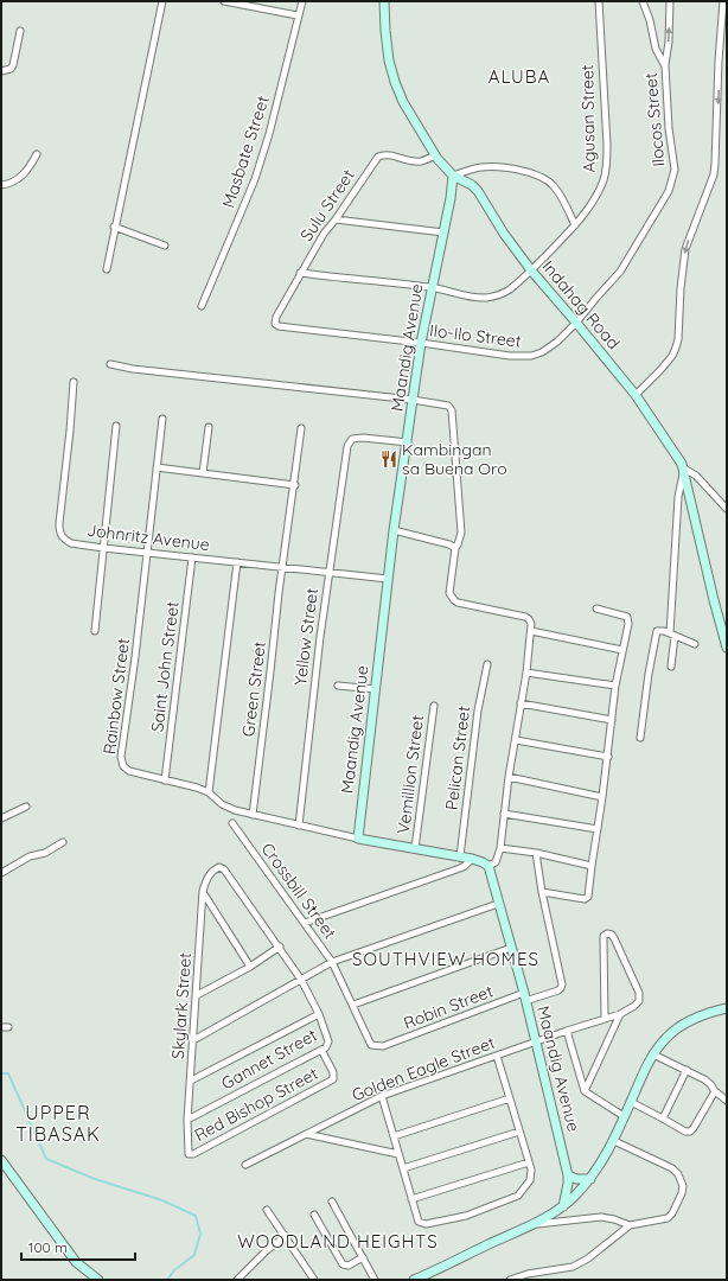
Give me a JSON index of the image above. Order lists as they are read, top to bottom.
{
  "streets": {
    "street": [
      "Agusan Street",
      "Ilocos Street",
      "Masbate Street",
      "Sulu Street",
      "Indahag Road",
      "Ilo-Ilo Street",
      "Maandig Avenue",
      "Johnritz Avenue",
      "Yellow Street",
      "Saint John Street",
      "Green Street",
      "Rainbow Street",
      "Pelican Street",
      "Vemillion Street",
      "Crossbill Street",
      "Skylark Street",
      "Robin Street",
      "Gannet Street",
      "Golden Eagle Street",
      "Red Bishop Street"
    ]
  },
  "crossings": [
    ["Agusan Street", "Sulu Street"],
    ["Agusan Street", "Indahag Road"],
    ["Agusan Street", "Maandig Avenue"],
    ["Ilocos Street", "Indahag Road"],
    ["Ilocos Street", "Ilo-Ilo Street"],
    ["Sulu Street", "Indahag Road"],
    ["Sulu Street", "Ilo-Ilo Street"],
    ["Indahag Road", "Ilo-Ilo Street"],
    ["Indahag Road", "Maandig Avenue"],
    ["Ilo-Ilo Street", "Maandig Avenue"],
    ["Maandig Avenue", "Johnritz Avenue"],
    ["Maandig Avenue", "Yellow Street"],
    ["Maandig Avenue", "Rainbow Street"],
    ["Maandig Avenue", "Robin Street"],
    ["Maandig Avenue", "Golden Eagle Street"],
    ["Johnritz Avenue", "Yellow Street"],
    ["Johnritz Avenue", "Saint John Street"],
    ["Johnritz Avenue", "Green Street"],
    ["Johnritz Avenue", "Rainbow Street"],
    ["Yellow Street", "Rainbow Street"],
    ["Saint John Street", "Rainbow Street"],
    ["Green Street", "Rainbow Street"],
    ["Crossbill Street", "Robin Street"],
    ["Skylark Street", "Gannet Street"],
    ["Skylark Street", "Red Bishop Street"],
    ["Gannet Street", "Red Bishop Street"]
  ],
  "districts": [
    "ALUBA",
    "SOUTHVIEW HOMES",
    "UPPER TIBASAK",
    "WOODLAND HEIGHTS"
  ],
  "places": {
    "restaurant": ["Kambingan sa Buena Oro"]
  },
  "scale_bar": "100 m"
}
